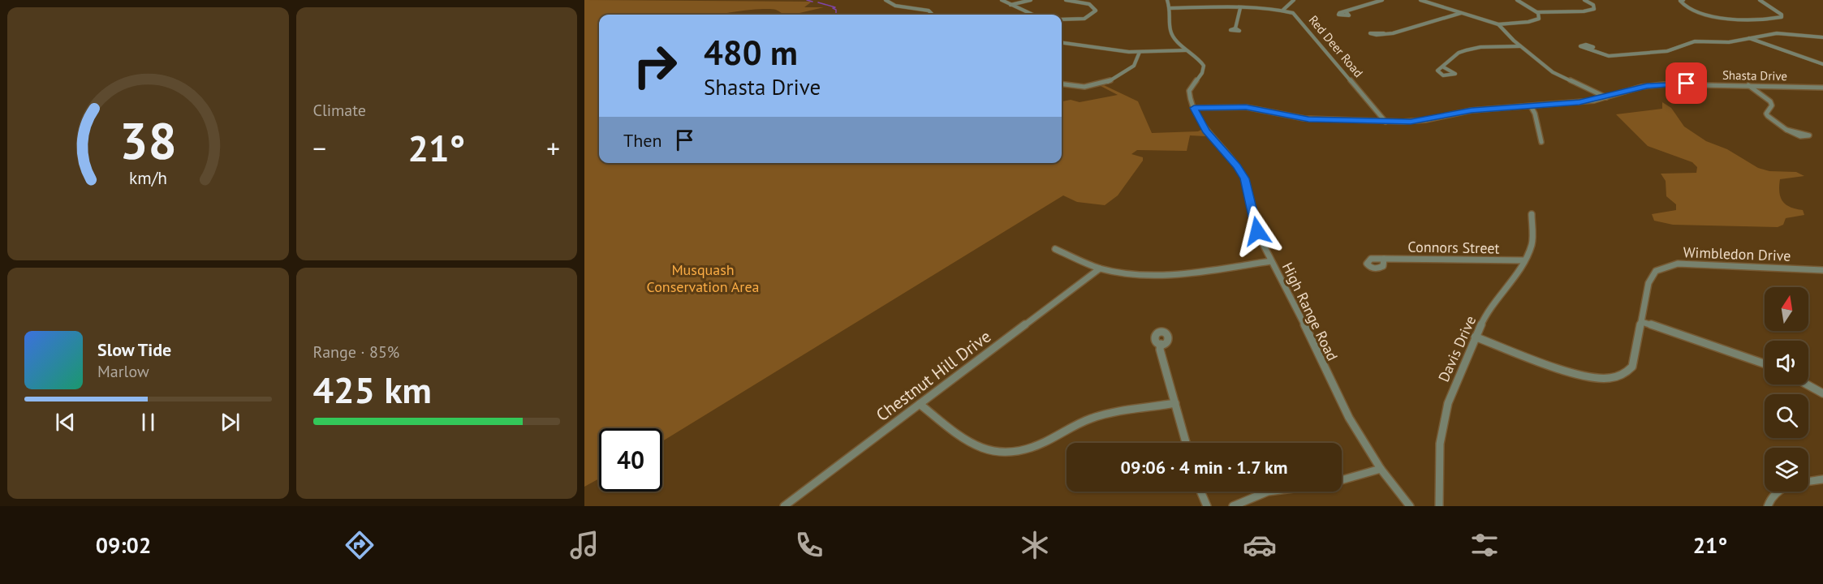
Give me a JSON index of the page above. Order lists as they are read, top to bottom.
{
  "streets": {
    "street": [
      "Red Deer Road",
      "Shasta Drive",
      "Connors Street",
      "Wimbledon Drive",
      "High Range Road",
      "Davis Drive",
      "Chestnut Hill Drive"
    ]
  },
  "crossings": [
    ["Red Deer Road", "Shasta Drive"],
    ["Shasta Drive", "High Range Road"],
    ["Connors Street", "Davis Drive"],
    ["Wimbledon Drive", "Davis Drive"]
  ],
  "parks": ["Musquash Conservation Area"],
  "north": "top",
  "page": {
    "tile": [
      "Climate",
      ["Range · 85%", "425 km"]
    ],
    "turn": ["480 m", "Shasta Drive"],
    "then": "Then",
    "heat": ["−", "21°", "+"],
    "song": ["Slow Tide", "Marlow"],
    "limit": "40",
    "trip": "09:06 · 4 min · 1.7 km",
    "tabs": ["09:02", "21°"],
    "gauge": ["38", "km/h"]
  }
}
